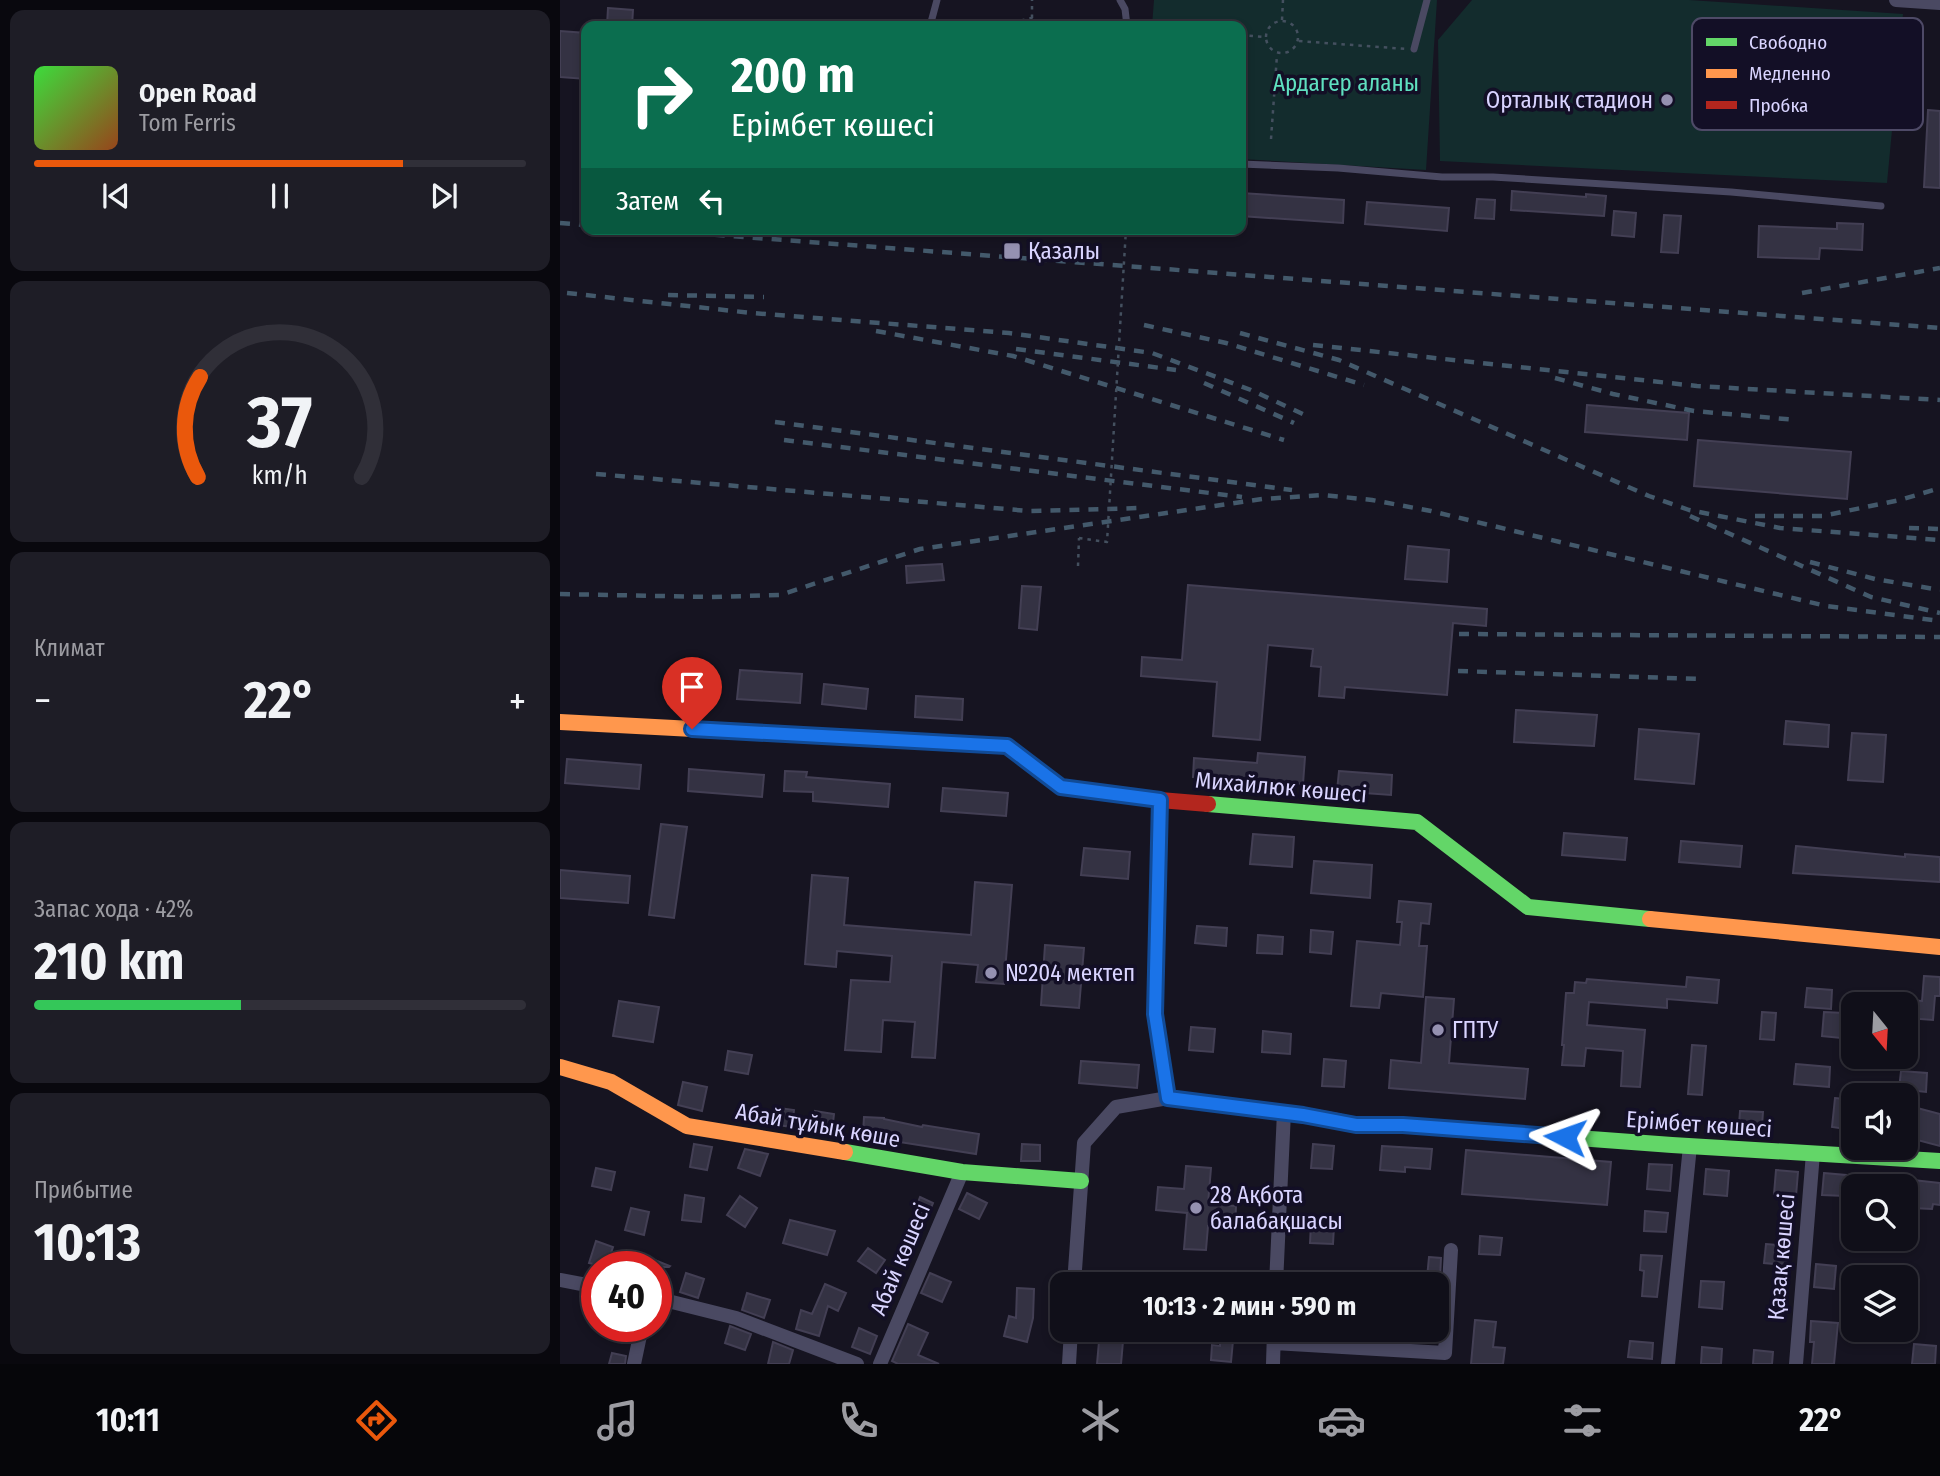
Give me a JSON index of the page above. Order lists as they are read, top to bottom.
{
  "streets": {
    "street": [
      "Михайлюк көшесі",
      "Ерімбет көшесі",
      "Абай тұйық көше",
      "Қазақ көшесі",
      "Абай көшесі"
    ]
  },
  "crossings": [
    ["Ерімбет көшесі", "Қазақ көшесі"],
    ["Абай тұйық көше", "Абай көшесі"]
  ],
  "parks": ["Ардагер аланы"],
  "places": {
    "other": [
      "Орталық стадион",
      "№204 мектеп",
      "ГПТУ",
      "28 Ақбота балабақшасы"
    ],
    "transit": ["Қазалы"]
  },
  "legend": ["Свободно", "Медленно", "Пробка"],
  "north": "bottom",
  "page": {
    "turn": ["200 m", "Ерімбет көшесі"],
    "song": ["Open Road", "Tom Ferris"],
    "then": "Затем",
    "tile": [
      "Климат",
      ["Запас хода · 42%", "210 km"],
      ["Прибытие", "10:13"]
    ],
    "heat": ["−", "22°", "+"],
    "limit": "40",
    "trip": "10:13 · 2 мин · 590 m",
    "tabs": ["10:11", "22°"],
    "gauge": ["37", "km/h"]
  }
}
